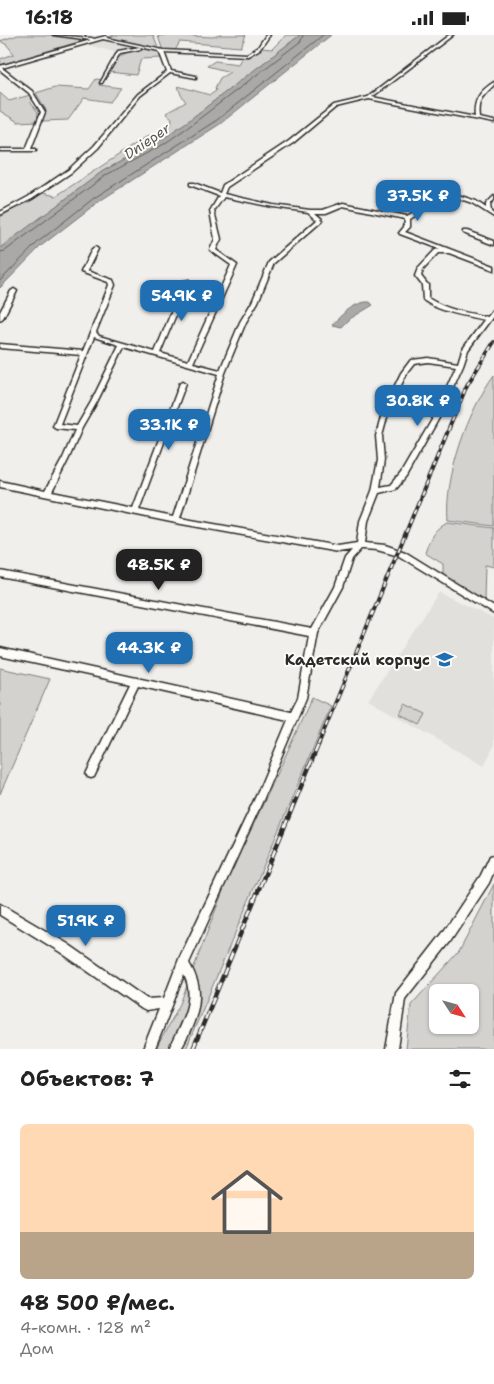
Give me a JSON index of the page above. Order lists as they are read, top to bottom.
{
  "water": ["Dnieper"],
  "places": {
    "school or university": ["Кадетский корпус"]
  },
  "north": "bottom right",
  "page": {
    "status": "16:18",
    "price": [
      "37.5K ₽",
      "54.9K ₽",
      "30.8K ₽",
      "33.1K ₽",
      "48.5K ₽",
      "44.3K ₽",
      "51.9K ₽"
    ],
    "heading": "Объектов: 7",
    "list": [
      {
        "name": "48 500 ₽/мес.",
        "note": "4-комн. · 128 m² · Дом"
      }
    ]
  }
}
